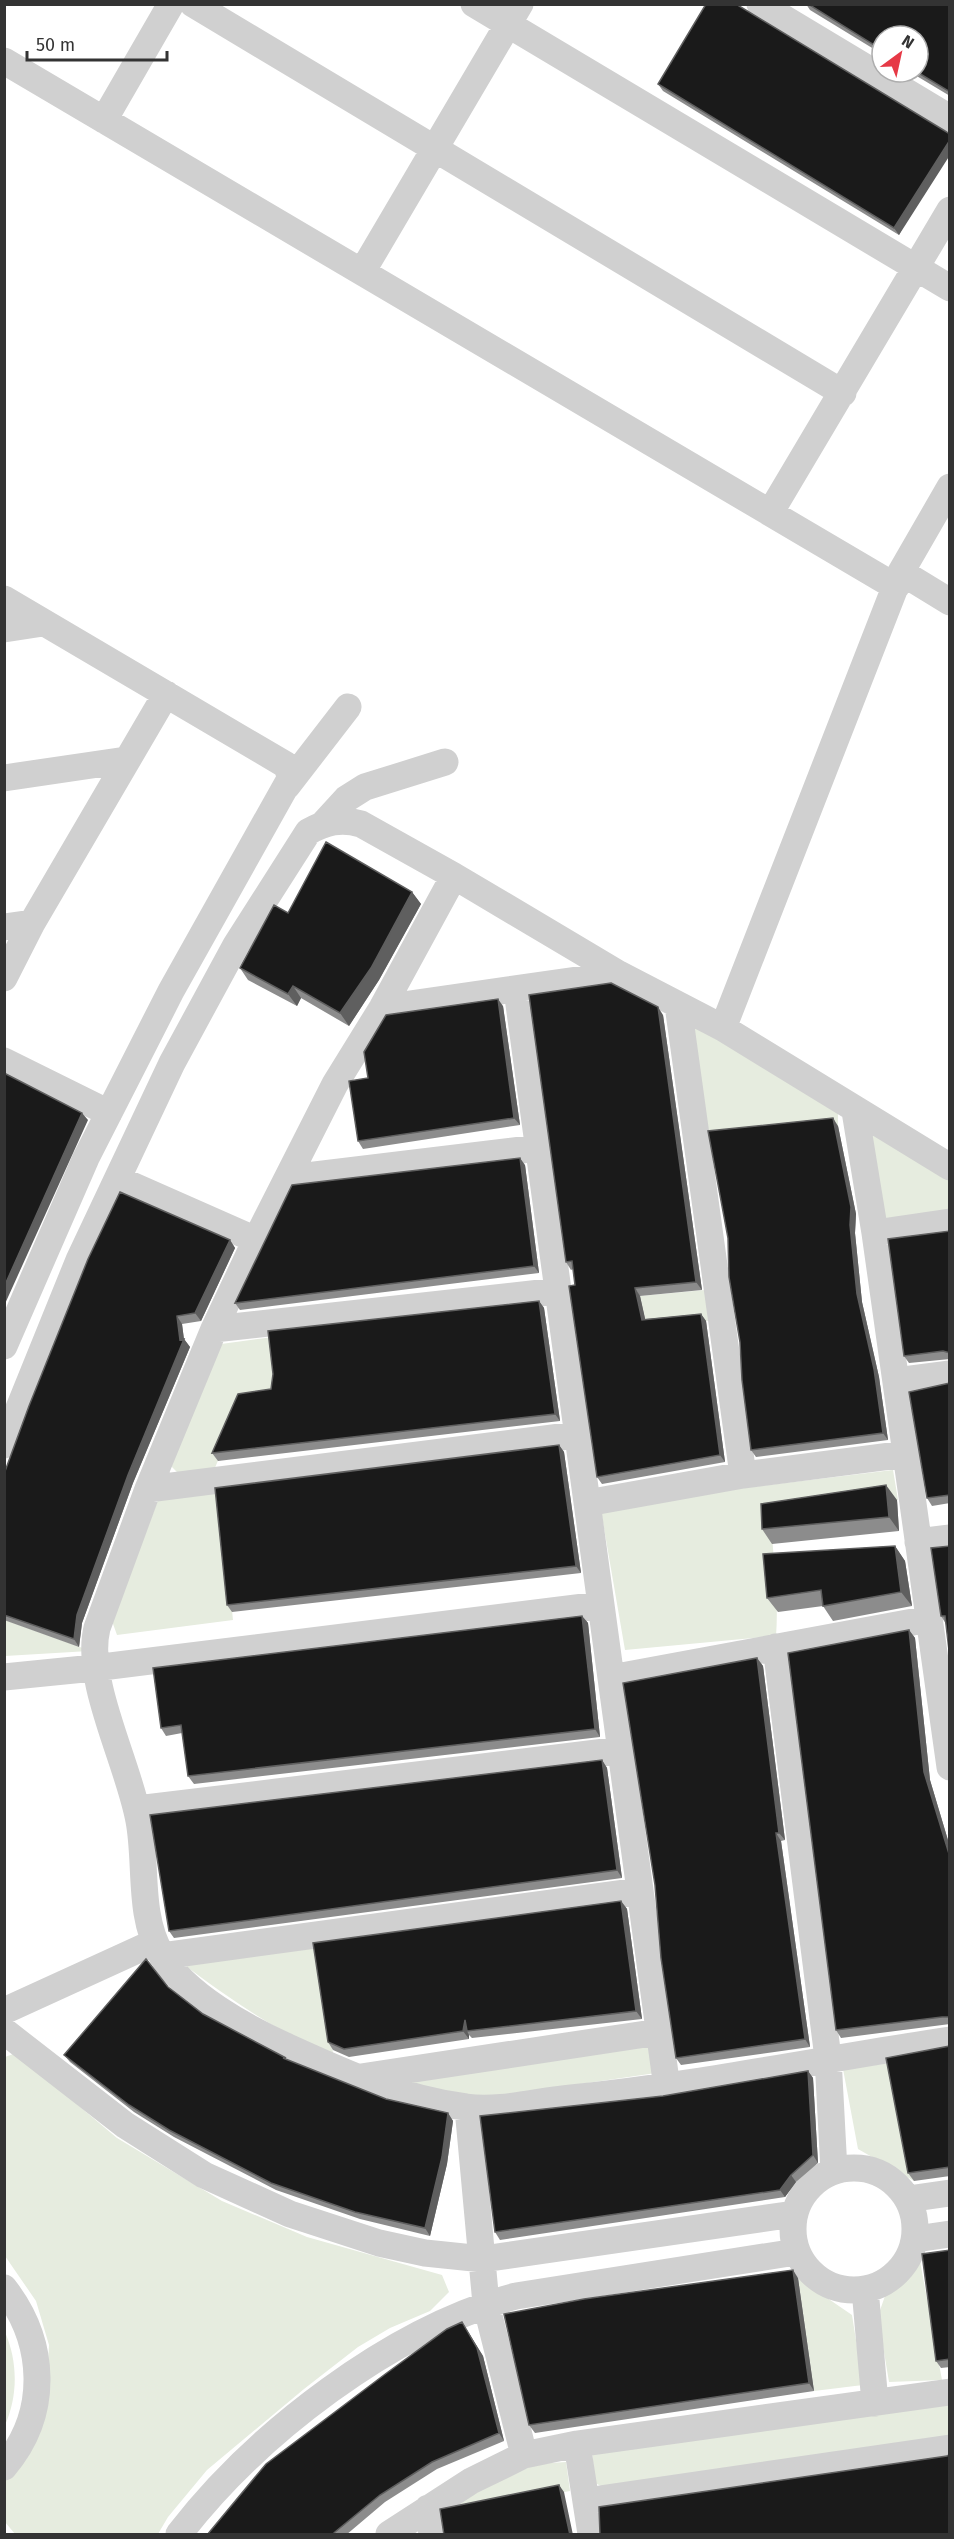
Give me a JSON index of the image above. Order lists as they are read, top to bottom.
{
  "scale_bar": "50 m",
  "north": "top right"
}
